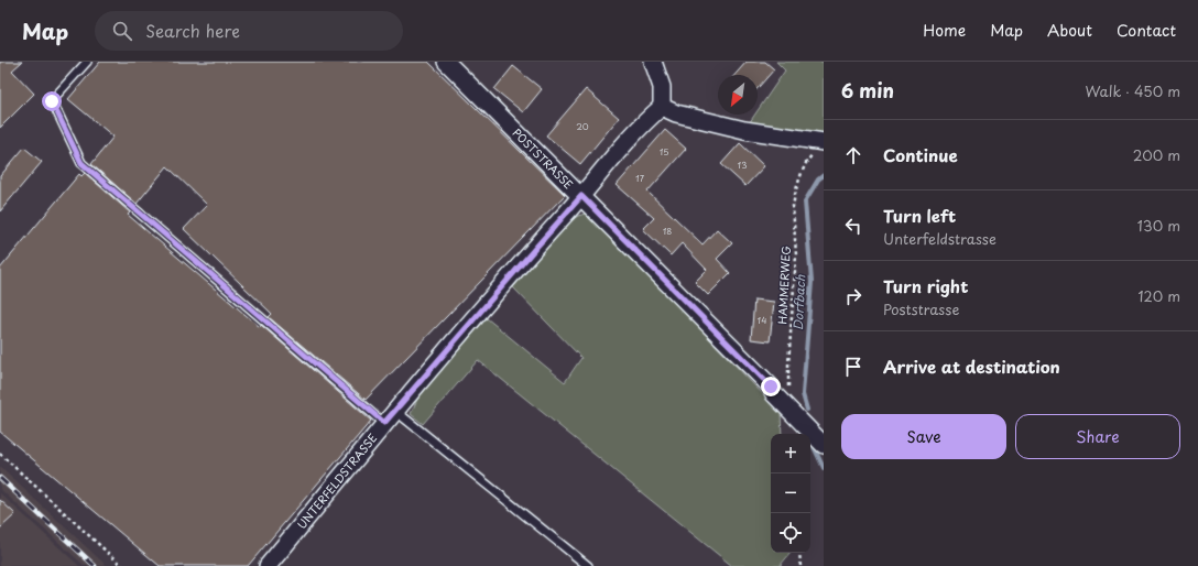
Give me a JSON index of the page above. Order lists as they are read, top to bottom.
{
  "streets": {
    "street": ["POSTSTRASSE", "UNTERFELDSTRASSE"],
    "path": ["HAMMERWEG"]
  },
  "crossings": [
    ["POSTSTRASSE", "HAMMERWEG"],
    ["POSTSTRASSE", "UNTERFELDSTRASSE"]
  ],
  "water": ["Dorfbach"],
  "house_numbers": [
    "20",
    "15",
    "13",
    "17",
    "18",
    "14"
  ],
  "north": "bottom left",
  "page": {
    "header": "Map",
    "search": "Search here",
    "nav": [
      "Home",
      "Map",
      "About",
      "Contact"
    ],
    "heading": ["6 min", "Walk · 450 m"],
    "list": [
      ["Continue", "200 m"],
      ["Turn left", "Unterfeldstrasse", "130 m"],
      ["Turn right", "Poststrasse", "120 m"],
      "Arrive at destination"
    ],
    "buttons": ["Save", "Share"],
    "map_buttons": ["+", "−"]
  }
}
